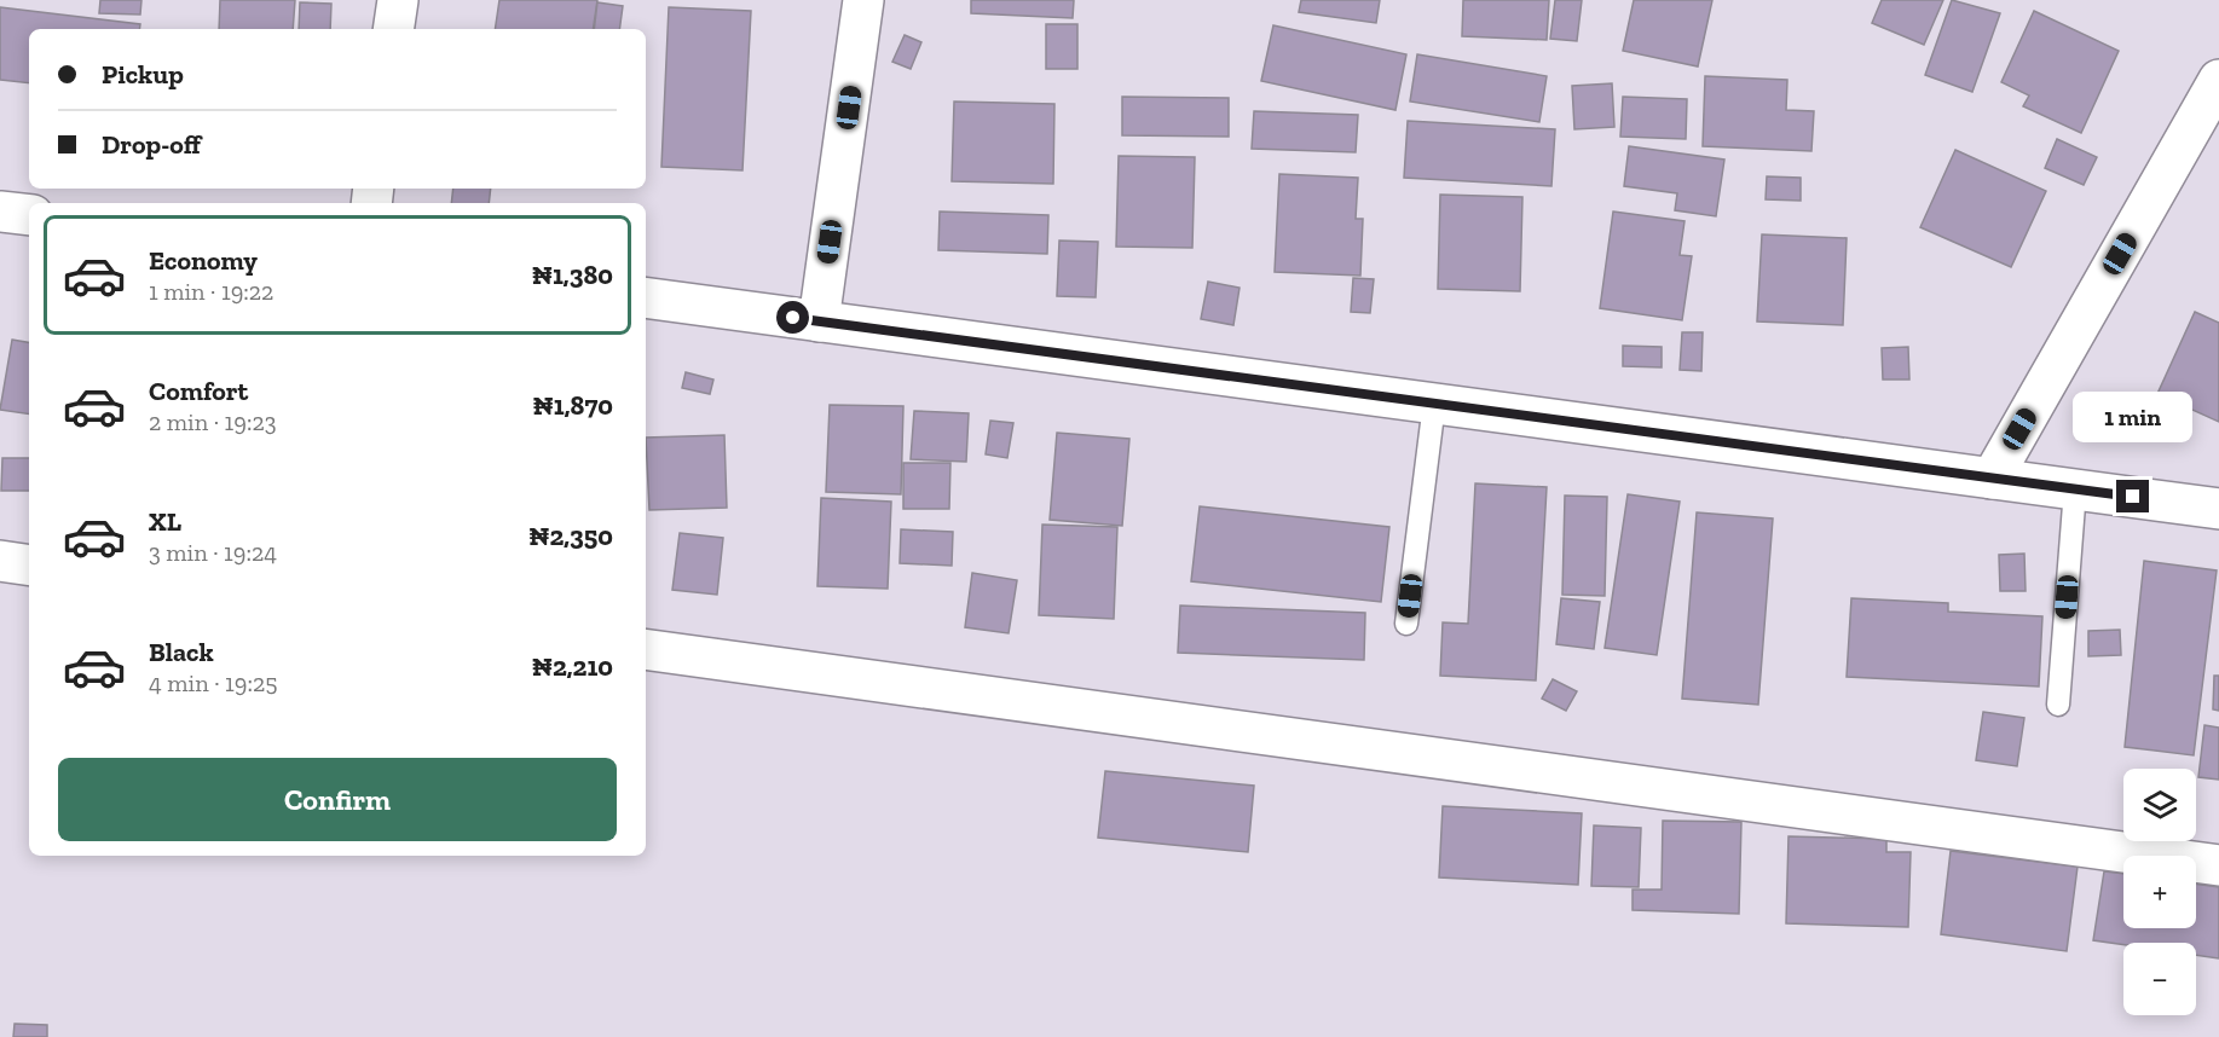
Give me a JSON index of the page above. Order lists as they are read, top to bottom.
{
  "page": {
    "banner": ["Pickup", "Drop-off"],
    "list": [
      {
        "name": "Economy",
        "note": "1 min · 19:22",
        "value": "₦1,380"
      },
      {
        "name": "Comfort",
        "note": "2 min · 19:23",
        "value": "₦1,870"
      },
      {
        "name": "XL",
        "note": "3 min · 19:24",
        "value": "₦2,350"
      },
      {
        "name": "Black",
        "note": "4 min · 19:25",
        "value": "₦2,210"
      }
    ],
    "bubble": "1 min",
    "buttons": "Confirm",
    "map_buttons": ["+", "−"]
  }
}
